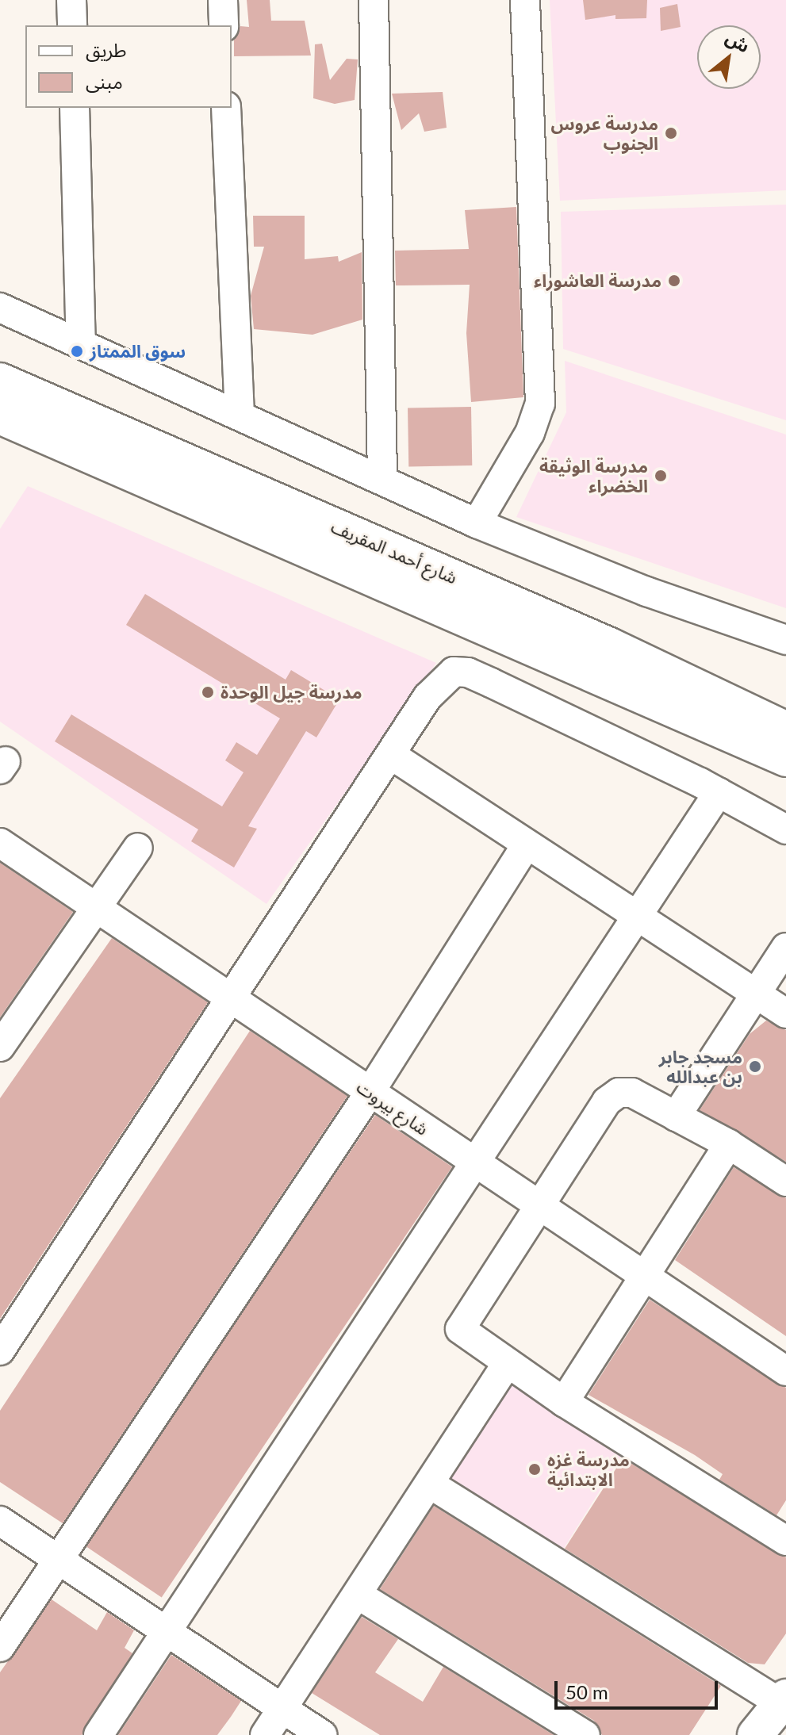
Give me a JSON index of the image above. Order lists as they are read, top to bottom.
{
  "streets": {
    "main road": ["شارع أحمد المقريف"],
    "street": ["شارع بيروت"]
  },
  "places": [
    "مدرسة عروس الجنوب",
    "مدرسة العاشوراء",
    "سوق الممتاز",
    "مدرسة الوثيقة الخضراء",
    "مدرسة جيل الوحدة",
    "مسجد جابر بن عبدالله",
    "مدرسة غزه الابتدائية"
  ],
  "legend": ["طريق", "مبنى"],
  "scale_bar": "50 m",
  "north": "top right"
}
